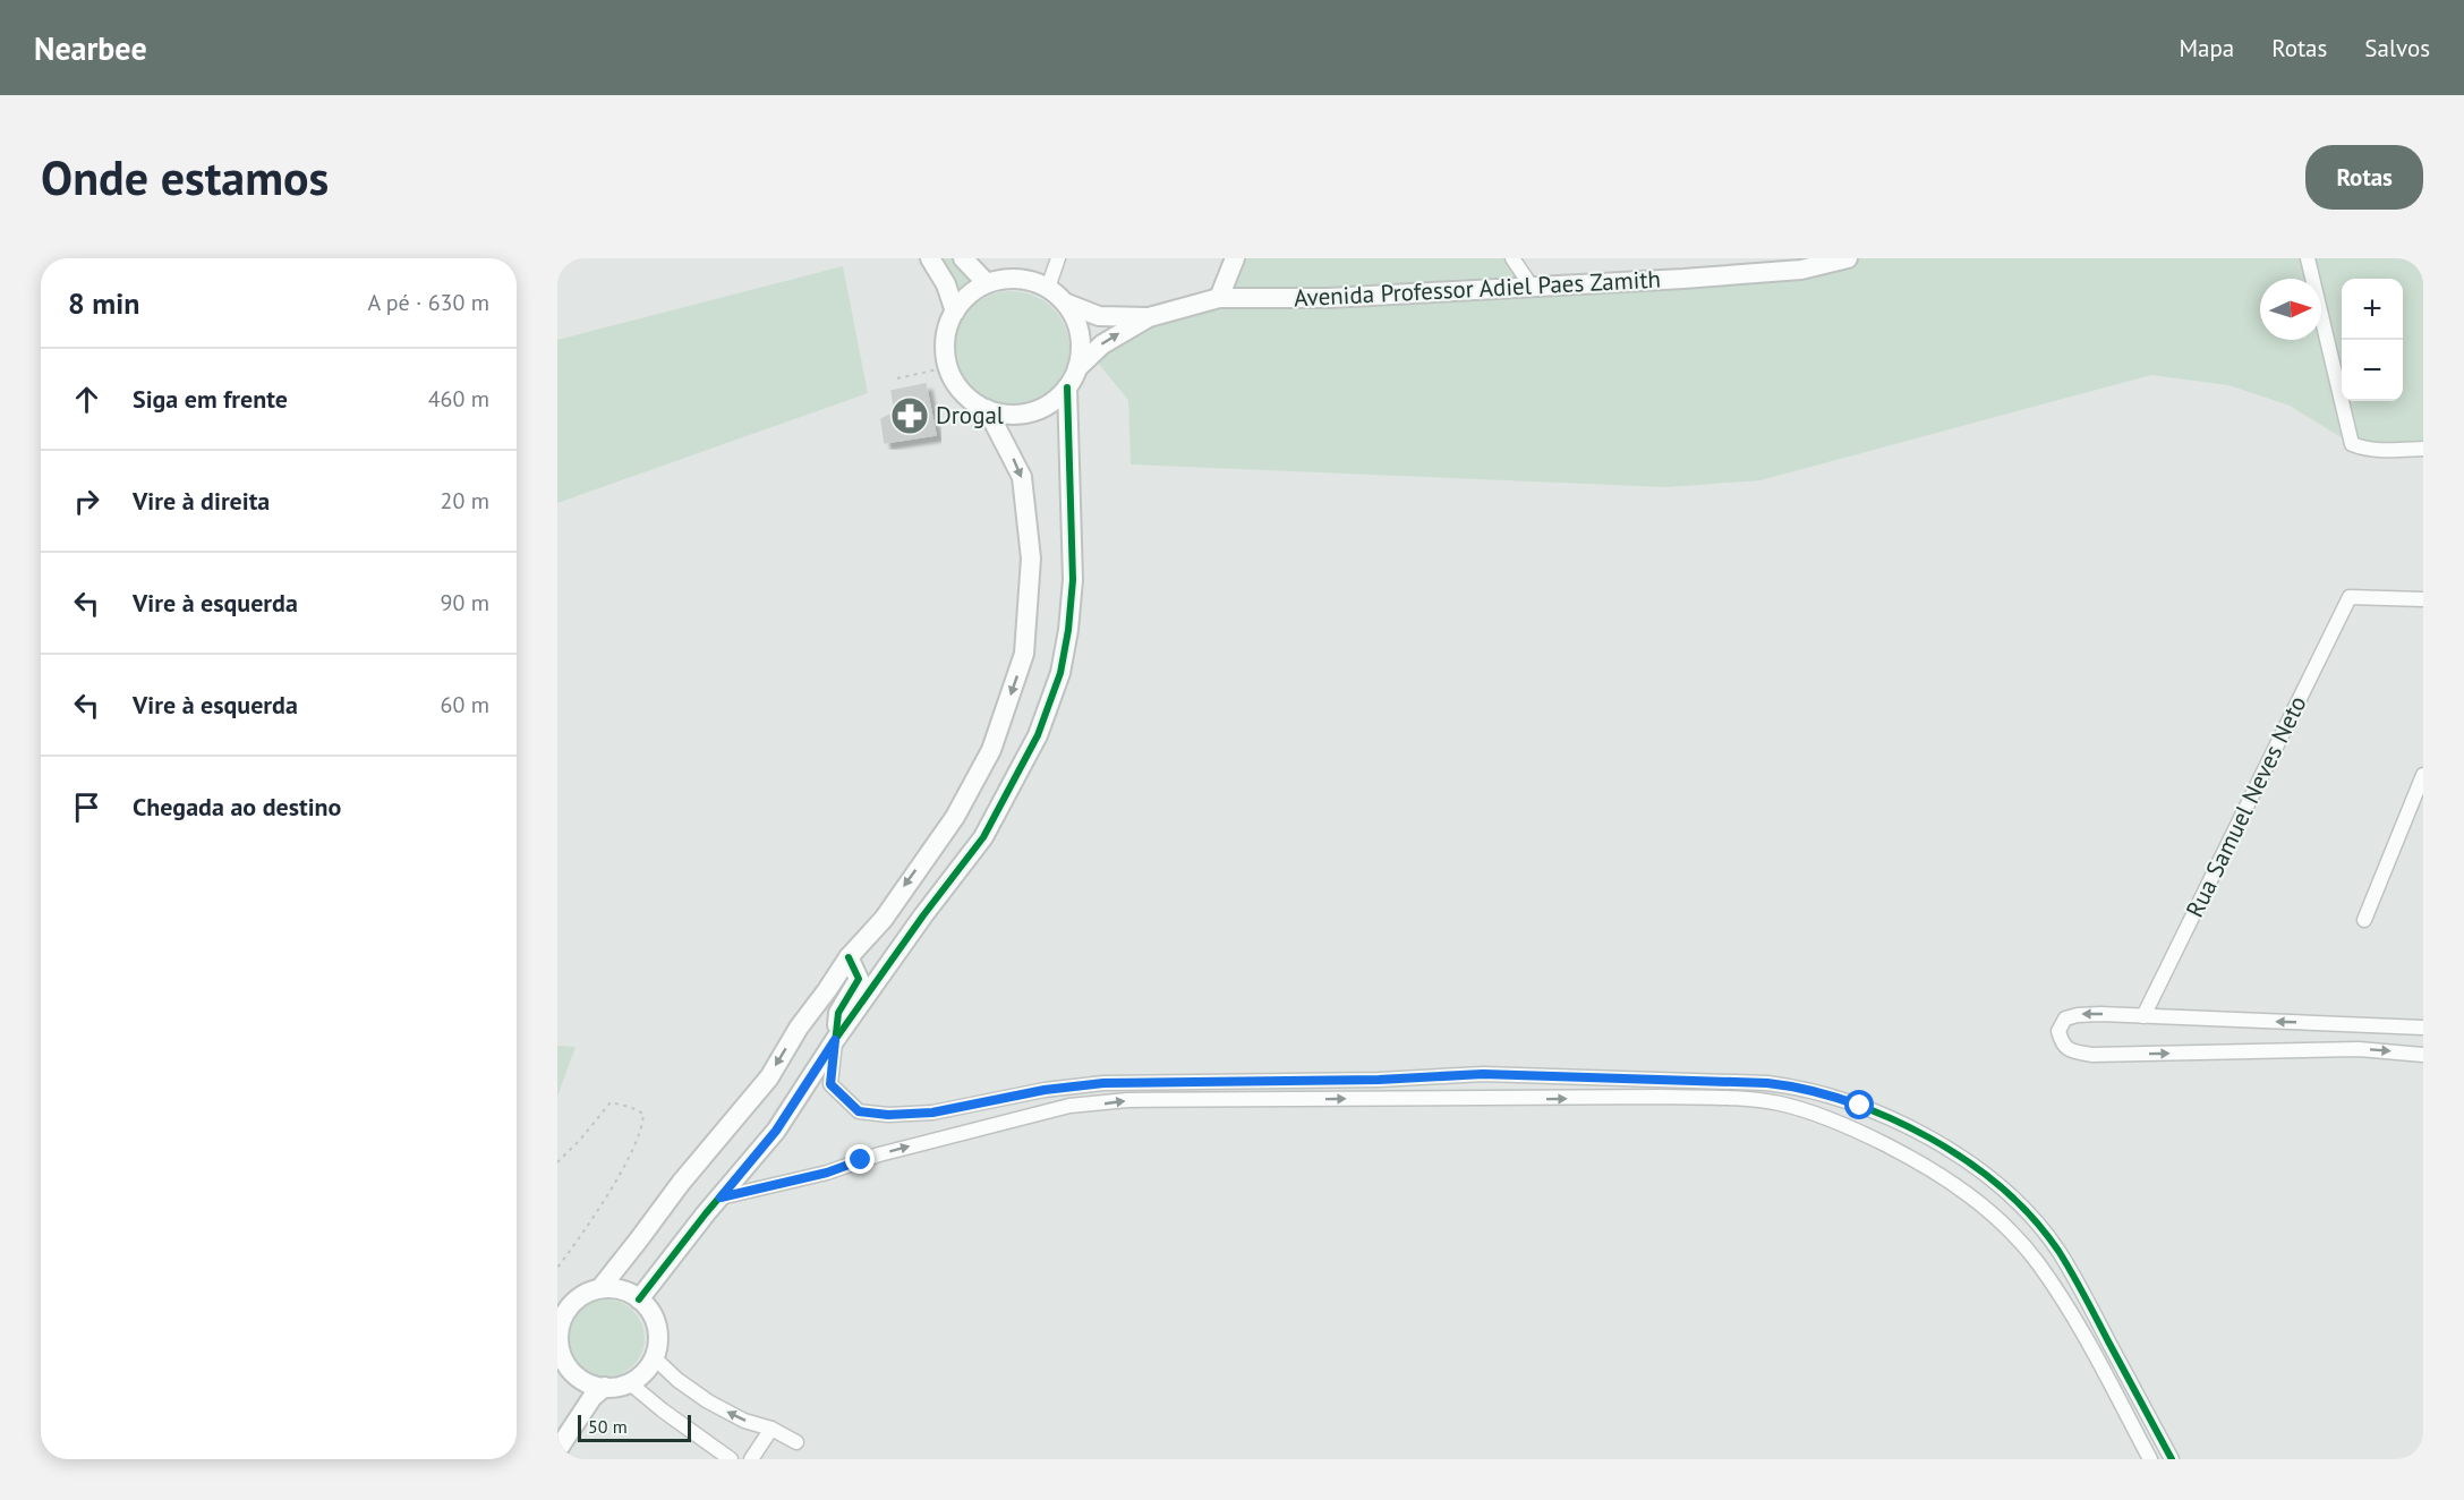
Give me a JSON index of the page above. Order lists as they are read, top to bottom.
{
  "streets": {
    "street": ["Avenida Professor Adiel Paes Zamith", "Rua Samuel Neves Neto"]
  },
  "places": {
    "pharmacy": ["Drogal"]
  },
  "scale_bar": "50 m",
  "north": "right",
  "page": {
    "header": "Nearbee",
    "nav": ["Mapa", "Rotas", "Salvos"],
    "buttons": "Rotas",
    "title": "Onde estamos",
    "heading": ["8 min", "A pé · 630 m"],
    "map_buttons": ["+", "−"],
    "list": [
      ["Siga em frente", "460 m"],
      ["Vire à direita", "20 m"],
      ["Vire à esquerda", "90 m"],
      ["Vire à esquerda", "60 m"],
      "Chegada ao destino"
    ],
    "scale": "50 m"
  }
}
